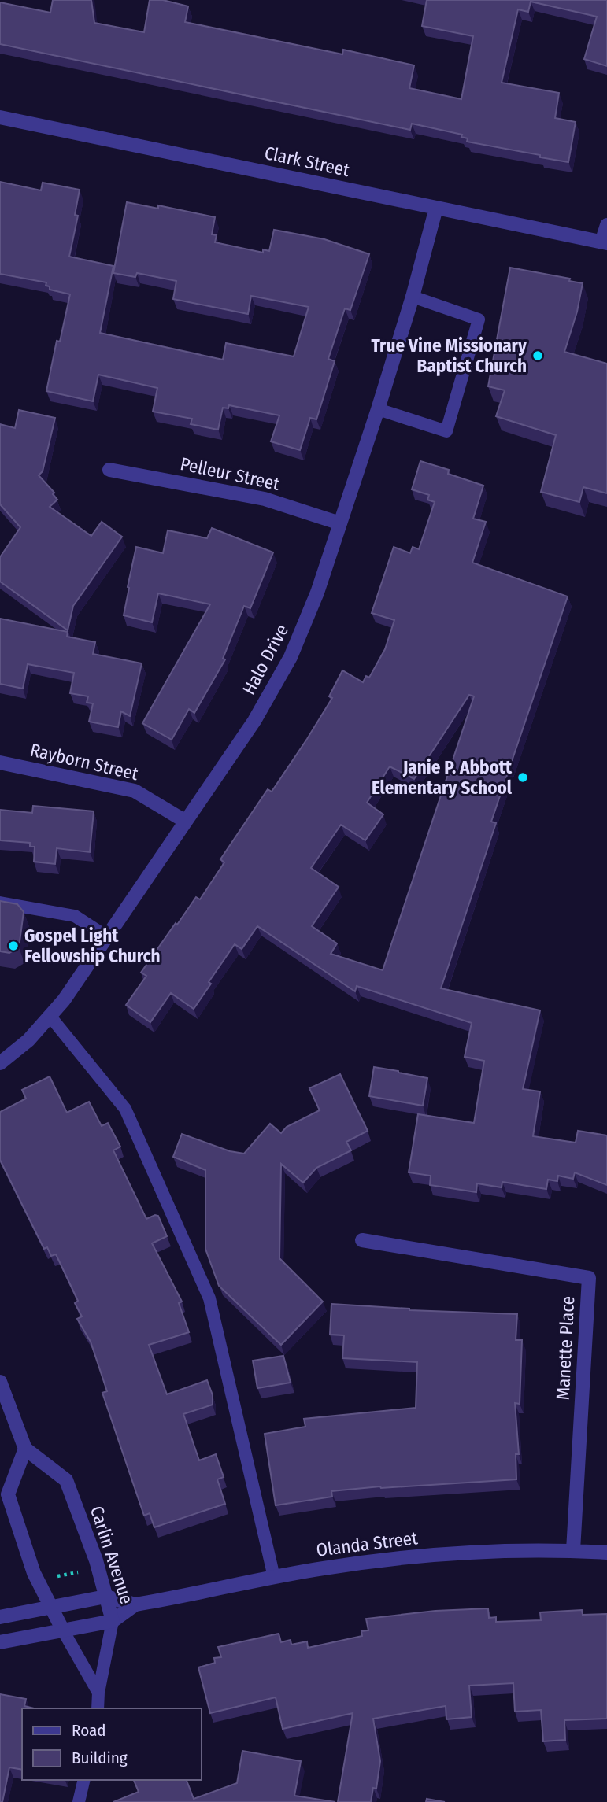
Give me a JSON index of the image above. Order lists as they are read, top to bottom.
{
  "streets": {
    "street": [
      "Clark Street",
      "Pelleur Street",
      "Halo Drive",
      "Rayborn Street",
      "Manette Place",
      "Olanda Street",
      "Carlin Avenue"
    ]
  },
  "crossings": [
    ["Clark Street", "Halo Drive"],
    ["Pelleur Street", "Halo Drive"],
    ["Halo Drive", "Rayborn Street"],
    ["Manette Place", "Olanda Street"],
    ["Olanda Street", "Carlin Avenue"]
  ],
  "places": ["True Vine Missionary Baptist Church", "Janie P. Abbott Elementary School", "Gospel Light Fellowship Church"],
  "legend": ["Road", "Building"]
}
